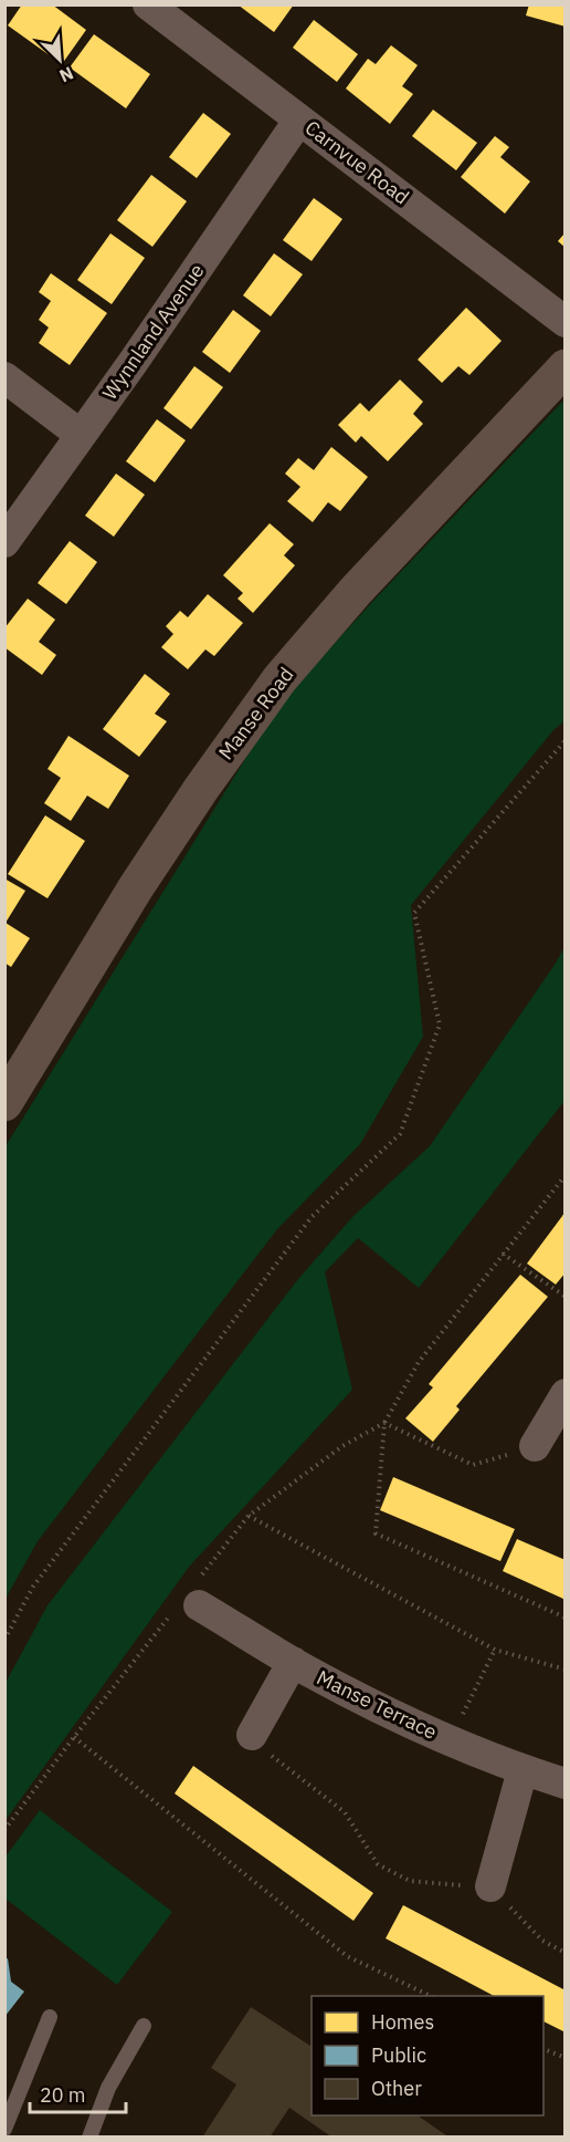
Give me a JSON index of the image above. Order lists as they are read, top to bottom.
{
  "streets": {
    "main road": ["Manse Road"],
    "street": ["Carnvue Road", "Wynnland Avenue", "Manse Terrace"]
  },
  "crossings": [
    ["Carnvue Road", "Wynnland Avenue"]
  ],
  "legend": ["Homes", "Public", "Other"],
  "scale_bar": "20 m",
  "north": "bottom right"
}
